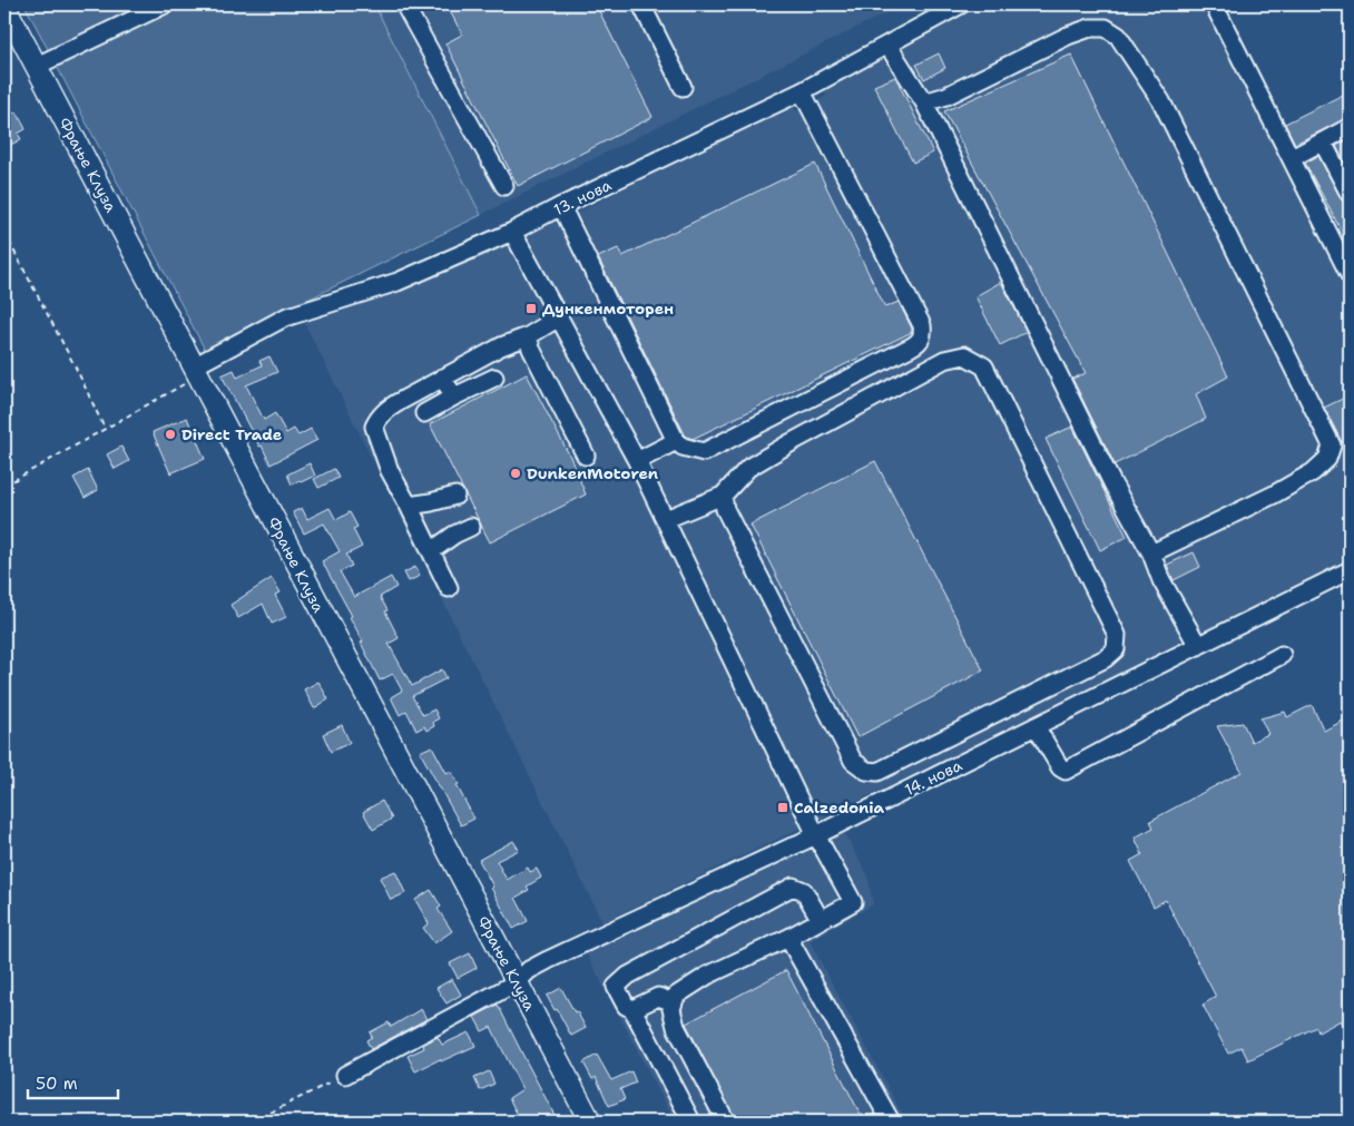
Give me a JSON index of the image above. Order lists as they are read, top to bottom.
{
  "streets": {
    "main road": ["Фрање Клуза"],
    "street": ["13. нова", "14. нова"]
  },
  "crossings": [
    ["Фрање Клуза", "13. нова"],
    ["Фрање Клуза", "14. нова"]
  ],
  "places": {
    "transit": ["Дункенмоторен", "Calzedonia"],
    "other": ["Direct Trade", "DunkenMotoren"]
  },
  "scale_bar": "50 m"
}
